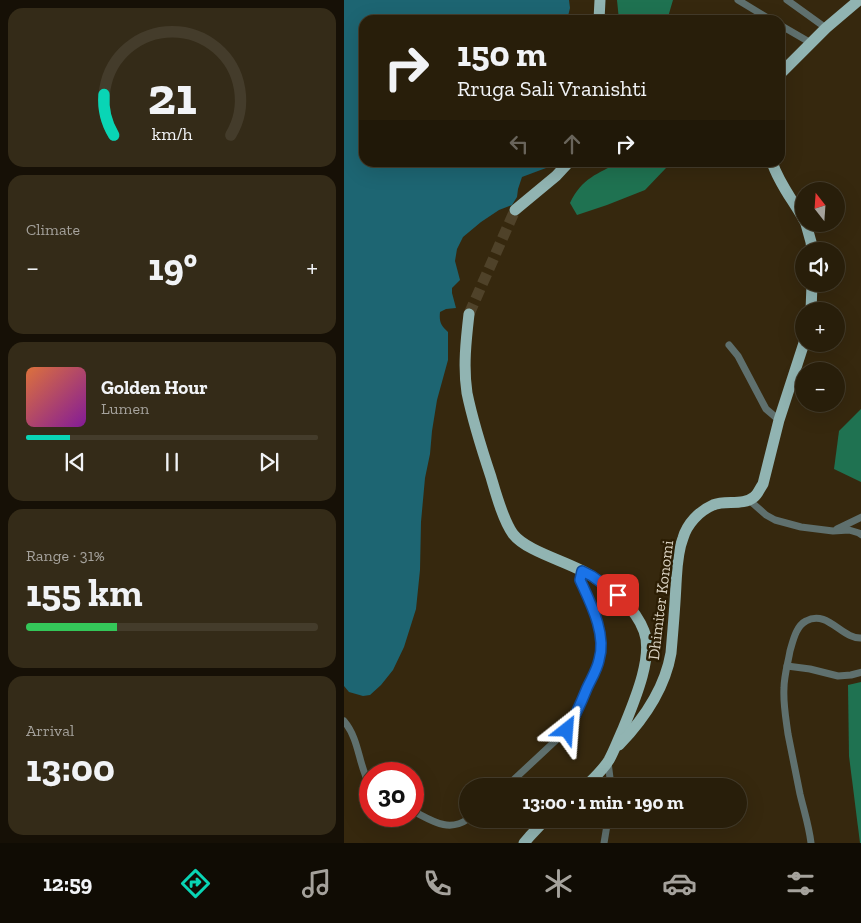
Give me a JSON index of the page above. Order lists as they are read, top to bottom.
{
  "streets": {
    "main road": ["Dhimiter Konomi"]
  },
  "north": "top",
  "page": {
    "turn": ["150 m", "Rruga Sali Vranishti"],
    "tile": [
      "Climate",
      ["Range · 31%", "155 km"],
      ["Arrival", "13:00"]
    ],
    "map_buttons": ["+", "−"],
    "heat": ["−", "19°", "+"],
    "song": ["Golden Hour", "Lumen"],
    "limit": "30",
    "trip": "13:00 · 1 min · 190 m",
    "tabs": "12:59",
    "gauge": ["21", "km/h"]
  }
}
